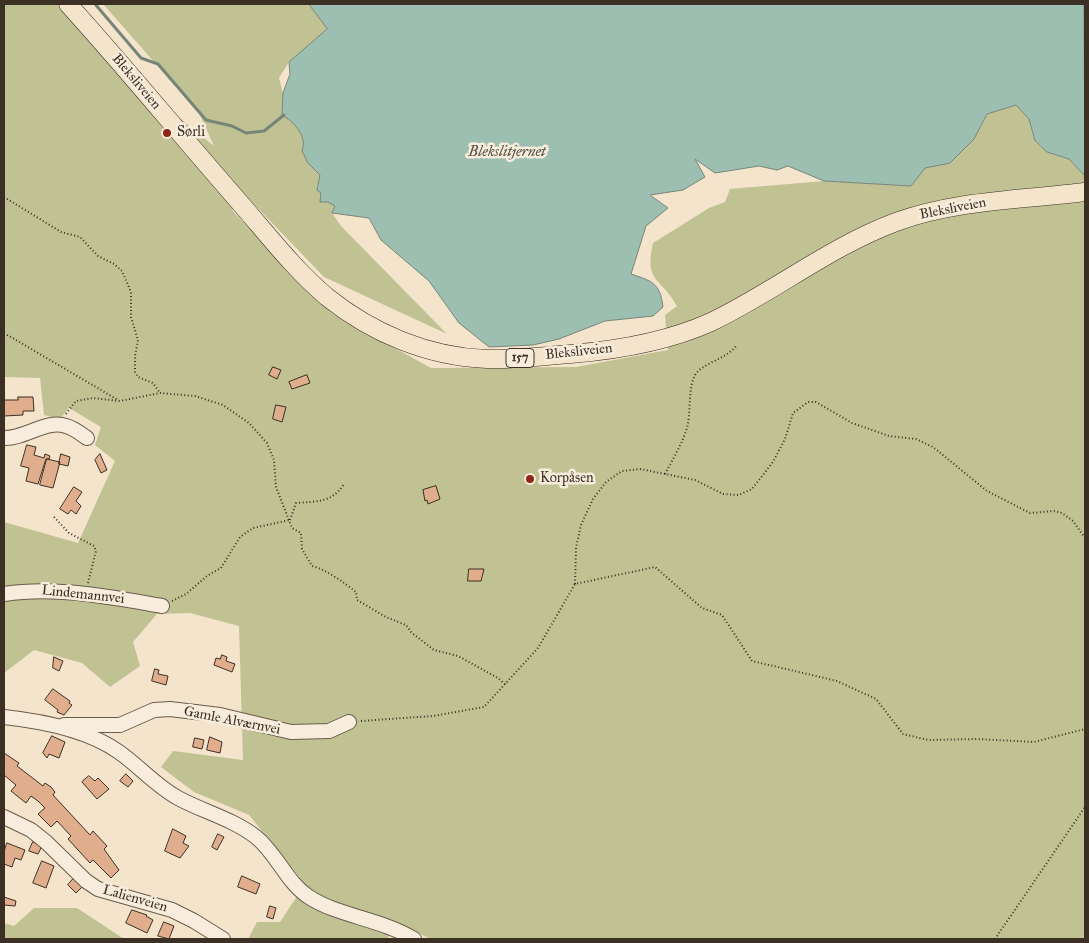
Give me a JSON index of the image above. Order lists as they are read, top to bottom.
{
  "streets": {
    "main road": ["Bleksliveien", "157"],
    "street": ["Lindemannvei", "Gamle Alværnvei", "Lalienveien"]
  },
  "water": ["Blekslitjernet"],
  "places": ["Sørli", "Korpåsen"]
}
